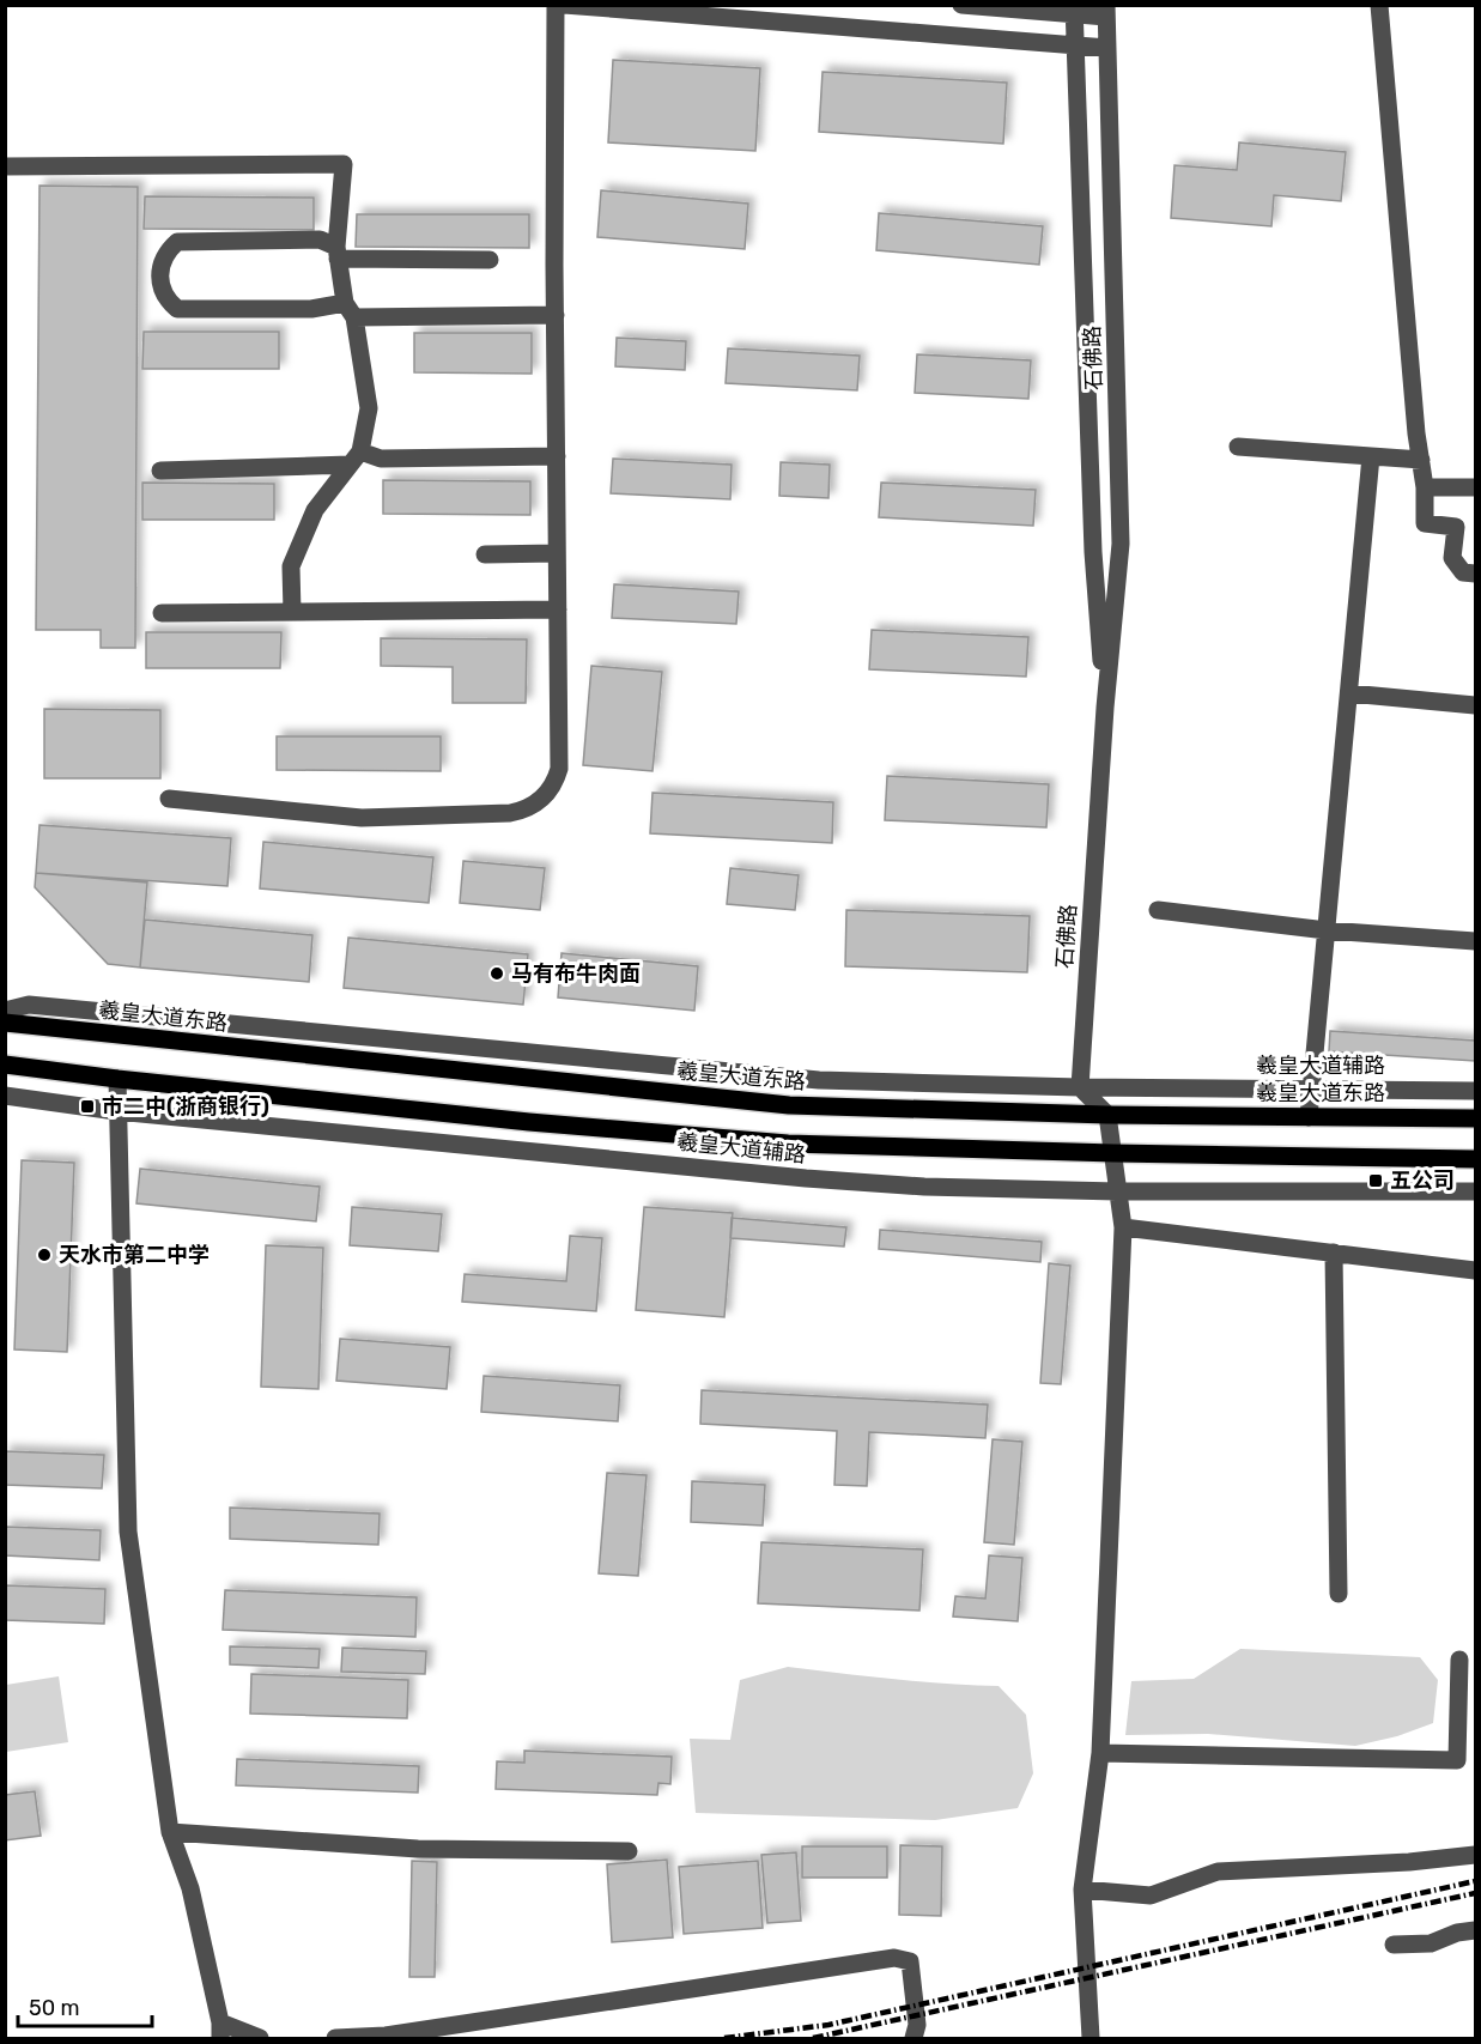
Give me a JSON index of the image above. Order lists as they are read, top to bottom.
{
  "streets": {
    "main road": ["羲皇大道东路"],
    "street": ["石佛路", "羲皇大道辅路"]
  },
  "crossings": [
    ["石佛路", "羲皇大道辅路"]
  ],
  "places": {
    "other": ["马有布牛肉面", "天水市第二中学"],
    "transit": ["市二中(浙商银行)", "五公司"]
  },
  "scale_bar": "50 m"
}
